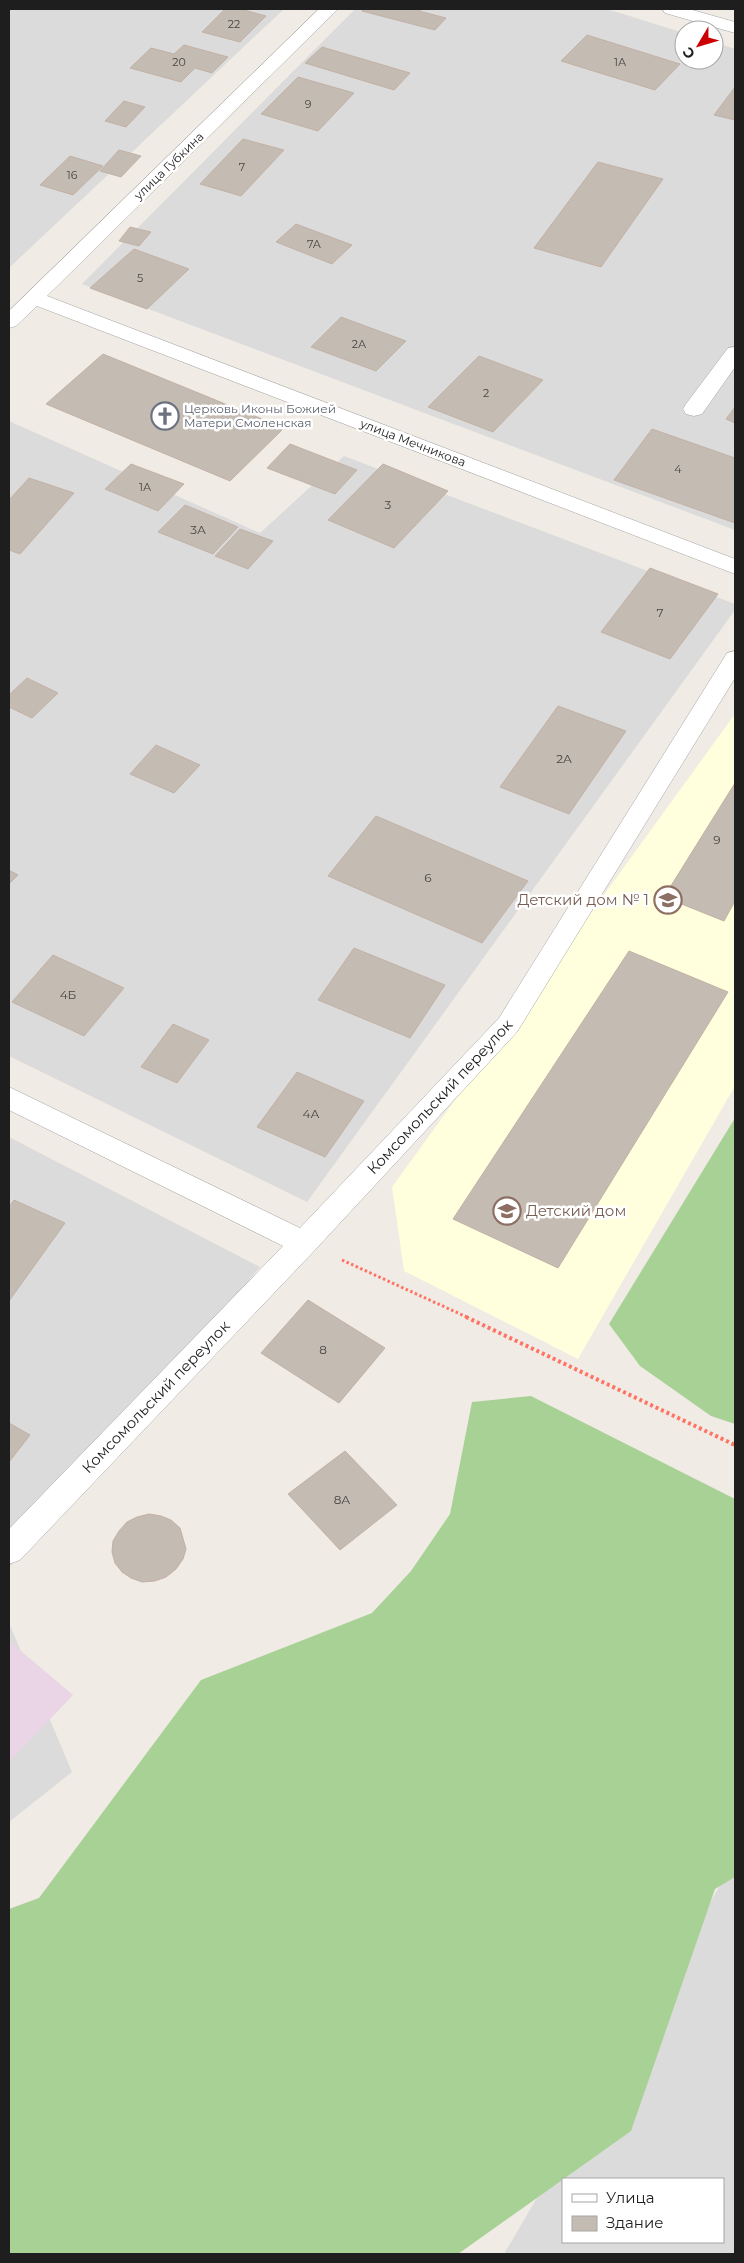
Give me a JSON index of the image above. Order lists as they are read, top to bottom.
{
  "streets": {
    "street": ["улица Губкина", "улица Мечникова", "Комсомольский переулок"]
  },
  "crossings": [
    ["улица Губкина", "улица Мечникова"]
  ],
  "places": {
    "church": ["Церковь Иконы Божией Матери Смоленская"],
    "school or university": ["Детский дом № 1", "Детский дом"]
  },
  "house_numbers": [
    "22",
    "20",
    "1А",
    "9",
    "7",
    "16",
    "7А",
    "5",
    "2А",
    "2",
    "4",
    "1А",
    "3",
    "3А",
    "7",
    "2А",
    "9",
    "6",
    "4Б",
    "4А",
    "8",
    "8А"
  ],
  "legend": ["Улица", "Здание"],
  "north": "bottom left"
}
